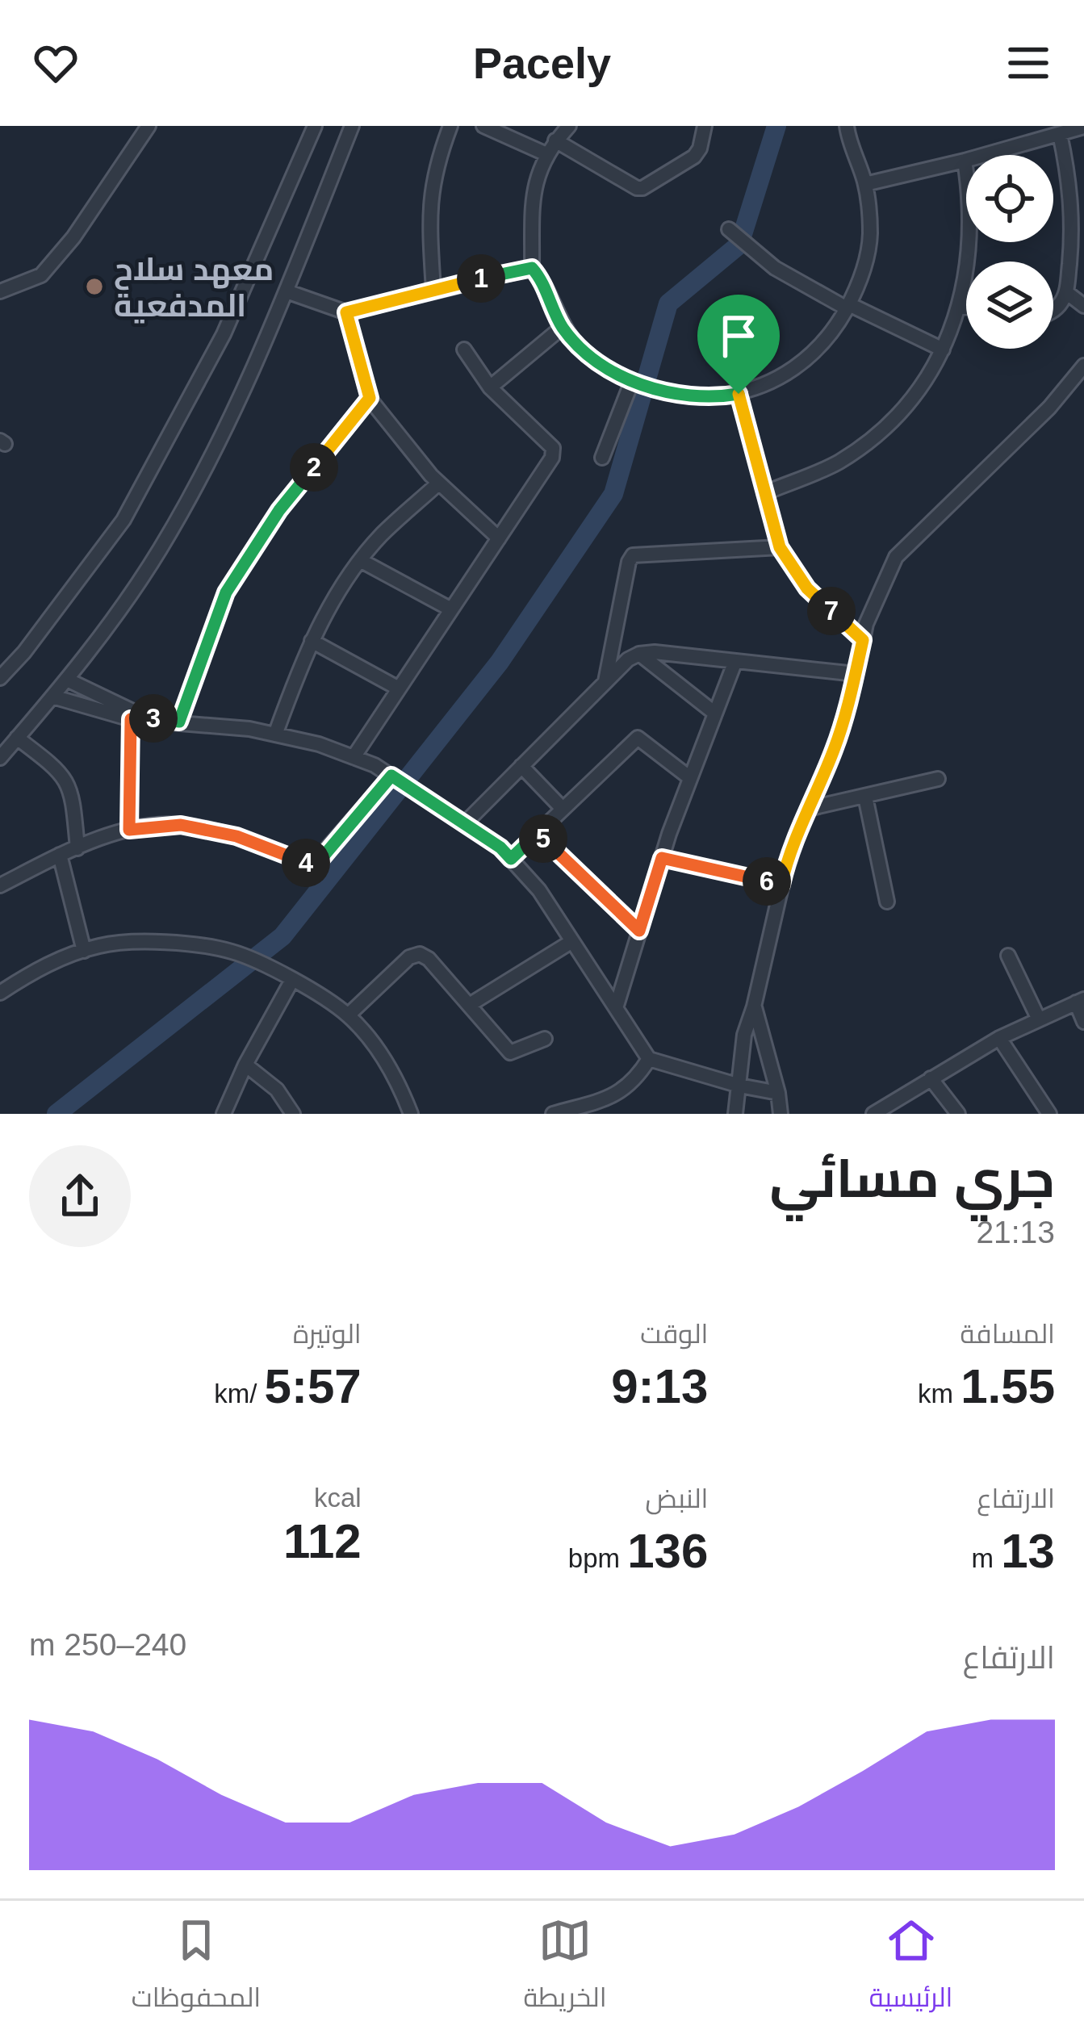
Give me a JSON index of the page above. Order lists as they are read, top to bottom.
{
  "places": ["معهد سلاح المدفعية"],
  "page": {
    "header": "Pacely",
    "pins": [
      "1",
      "2",
      "7",
      "3",
      "5",
      "4",
      "6"
    ],
    "heading": ["جري مسائي", "21:13"],
    "stats": [
      ["المسافة", "1.55 km"],
      ["الوقت", "9:13"],
      ["الوتيرة", "5:57 /km"],
      ["الارتفاع", "13 m"],
      ["النبض", "136 bpm"],
      ["kcal", "112"]
    ],
    "chart": ["الارتفاع", "240–250 m"],
    "tabs": ["الرئيسية", "الخريطة", "المحفوظات"]
  }
}
